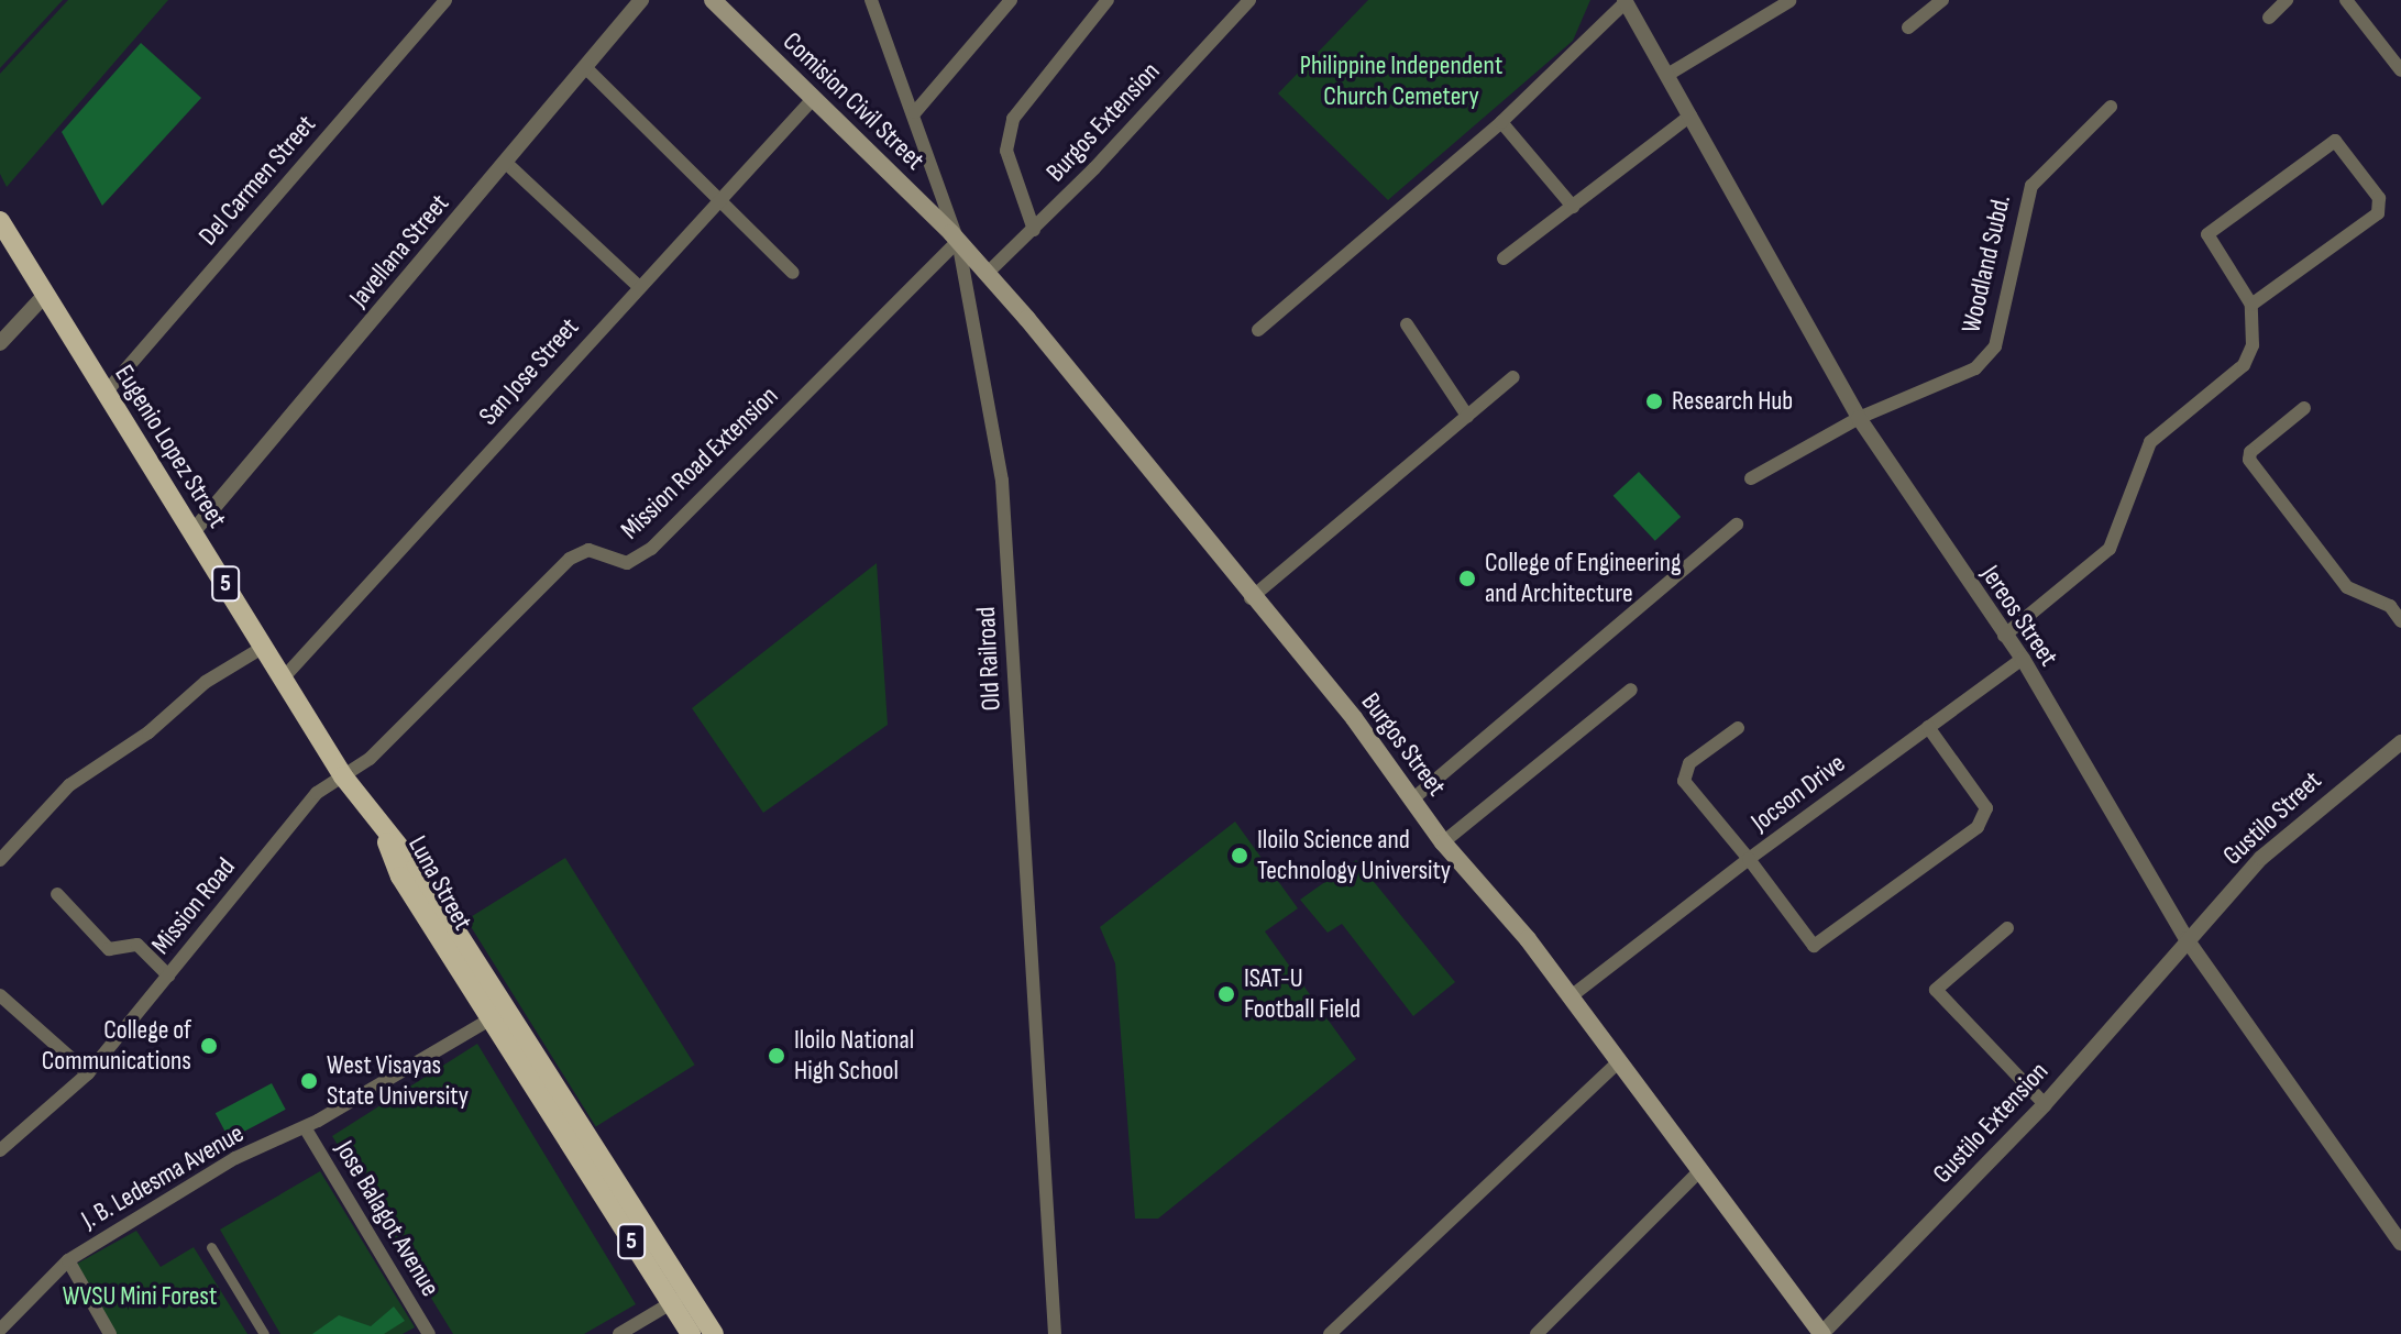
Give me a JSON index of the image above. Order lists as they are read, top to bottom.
{
  "streets": {
    "main road": [
      "Comision Civil Street",
      "Eugenio Lopez Street",
      "5",
      "Burgos Street",
      "Luna Street"
    ],
    "street": [
      "Burgos Extension",
      "Del Carmen Street",
      "Javellana Street",
      "Woodland Subd.",
      "San Jose Street",
      "Mission Road Extension",
      "Jereos Street",
      "Old Railroad",
      "Jocson Drive",
      "Gustilo Street",
      "Mission Road",
      "Gustilo Extension",
      "J. B. Ledesma Avenue",
      "Jose Balagot Avenue"
    ]
  },
  "crossings": [
    ["Comision Civil Street", "San Jose Street"],
    ["Comision Civil Street", "Mission Road Extension"],
    ["Comision Civil Street", "Old Railroad"],
    ["Comision Civil Street", "Burgos Street"],
    ["Burgos Extension", "Burgos Street"],
    ["Del Carmen Street", "Eugenio Lopez Street"],
    ["Javellana Street", "Eugenio Lopez Street"],
    ["Woodland Subd.", "Jereos Street"],
    ["San Jose Street", "Eugenio Lopez Street"],
    ["Eugenio Lopez Street", "Mission Road Extension"],
    ["Eugenio Lopez Street", "Luna Street"],
    ["Eugenio Lopez Street", "Mission Road"],
    ["Mission Road Extension", "Old Railroad"],
    ["Mission Road Extension", "Burgos Street"],
    ["Mission Road Extension", "Mission Road"],
    ["Jereos Street", "Jocson Drive"],
    ["Jereos Street", "Gustilo Street"],
    ["Jereos Street", "Gustilo Extension"],
    ["Old Railroad", "Burgos Street"],
    ["Burgos Street", "Gustilo Extension"],
    ["Gustilo Street", "Gustilo Extension"],
    ["Luna Street", "J. B. Ledesma Avenue"],
    ["J. B. Ledesma Avenue", "Jose Balagot Avenue"]
  ],
  "parks": ["Philippine Independent Church Cemetery", "WVSU Mini Forest"],
  "places": [
    "Research Hub",
    "College of Engineering and Architecture",
    "Iloilo Science and Technology University",
    "ISAT-U Football Field",
    "College of Communications",
    "Iloilo National High School",
    "West Visayas State University"
  ]
}
